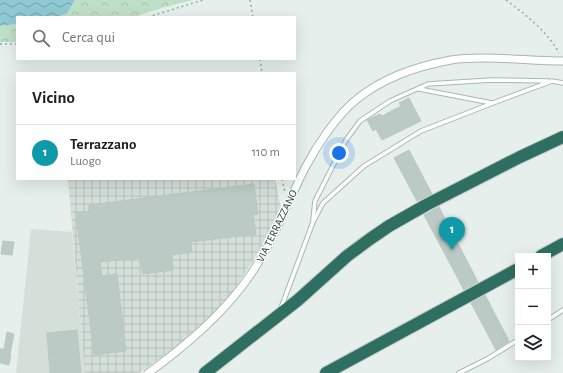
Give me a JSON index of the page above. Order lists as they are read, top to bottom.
{
  "streets": {
    "street": ["VIA TERRAZZANO"]
  },
  "page": {
    "search": "Cerca qui",
    "heading": "Vicino",
    "list": [
      {
        "mark": "1",
        "name": "Terrazzano",
        "note": "Luogo",
        "value": "110 m"
      }
    ],
    "pins": "1",
    "map_buttons": ["+", "−"]
  }
}
